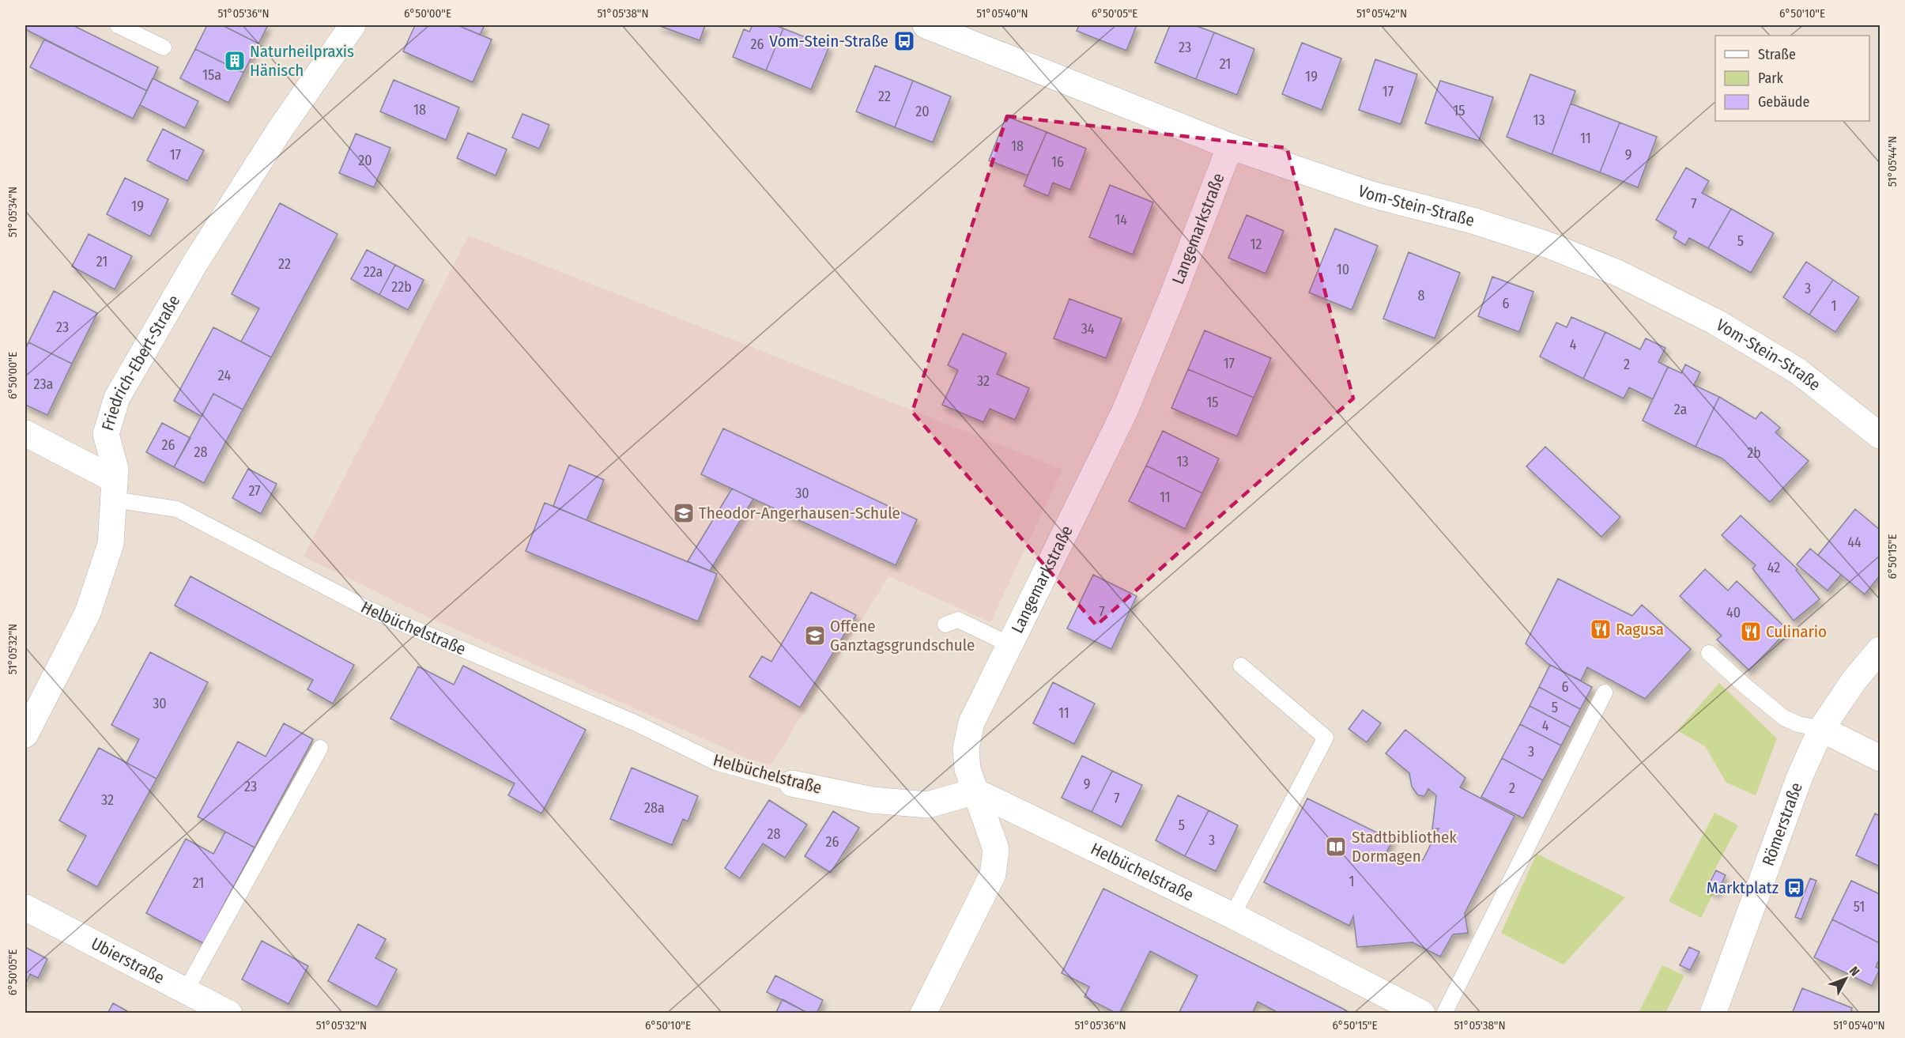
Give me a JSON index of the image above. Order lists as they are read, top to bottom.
{
  "streets": {
    "street": [
      "Vom-Stein-Straße",
      "Langemarkstraße",
      "Friedrich-Ebert-Straße",
      "Helbüchelstraße",
      "Römerstraße",
      "Ubierstraße"
    ]
  },
  "crossings": [
    ["Vom-Stein-Straße", "Langemarkstraße"],
    ["Langemarkstraße", "Helbüchelstraße"],
    ["Friedrich-Ebert-Straße", "Helbüchelstraße"]
  ],
  "places": {
    "bus stop": ["Vom-Stein-Straße", "Marktplatz"],
    "building": ["Naturheilpraxis Hänisch"],
    "school or university": ["Theodor-Angerhausen-Schule", "Offene Ganztagsgrundschule"],
    "restaurant": ["Ragusa", "Culinario"],
    "library": ["Stadtbibliothek Dormagen"]
  },
  "house_numbers": [
    "26",
    "23",
    "21",
    "15a",
    "19",
    "17",
    "22",
    "18",
    "15",
    "20",
    "13",
    "11",
    "18",
    "17",
    "9",
    "20",
    "16",
    "7",
    "19",
    "14",
    "5",
    "12",
    "21",
    "22",
    "10",
    "22a",
    "22b",
    "3",
    "8",
    "6",
    "1",
    "23",
    "34",
    "4",
    "17",
    "2",
    "24",
    "32",
    "23a",
    "15",
    "2a",
    "26",
    "28",
    "2b",
    "13",
    "27",
    "30",
    "11",
    "44",
    "42",
    "7",
    "40",
    "6",
    "30",
    "5",
    "11",
    "4",
    "3",
    "9",
    "23",
    "2",
    "7",
    "32",
    "28a",
    "5",
    "28",
    "3",
    "26",
    "1",
    "21",
    "51"
  ],
  "legend": ["Straße", "Park", "Gebäude"],
  "north": "top right",
  "coordinates": [
    "51°05'36\"N",
    "6°50'00\"E",
    "51°05'38\"N",
    "51°05'40\"N",
    "6°50'05\"E",
    "51°05'42\"N",
    "6°50'10\"E",
    "51°05'44\"N",
    "51°05'34\"N",
    "6°50'15\"E",
    "51°05'32\"N"
  ]
}
